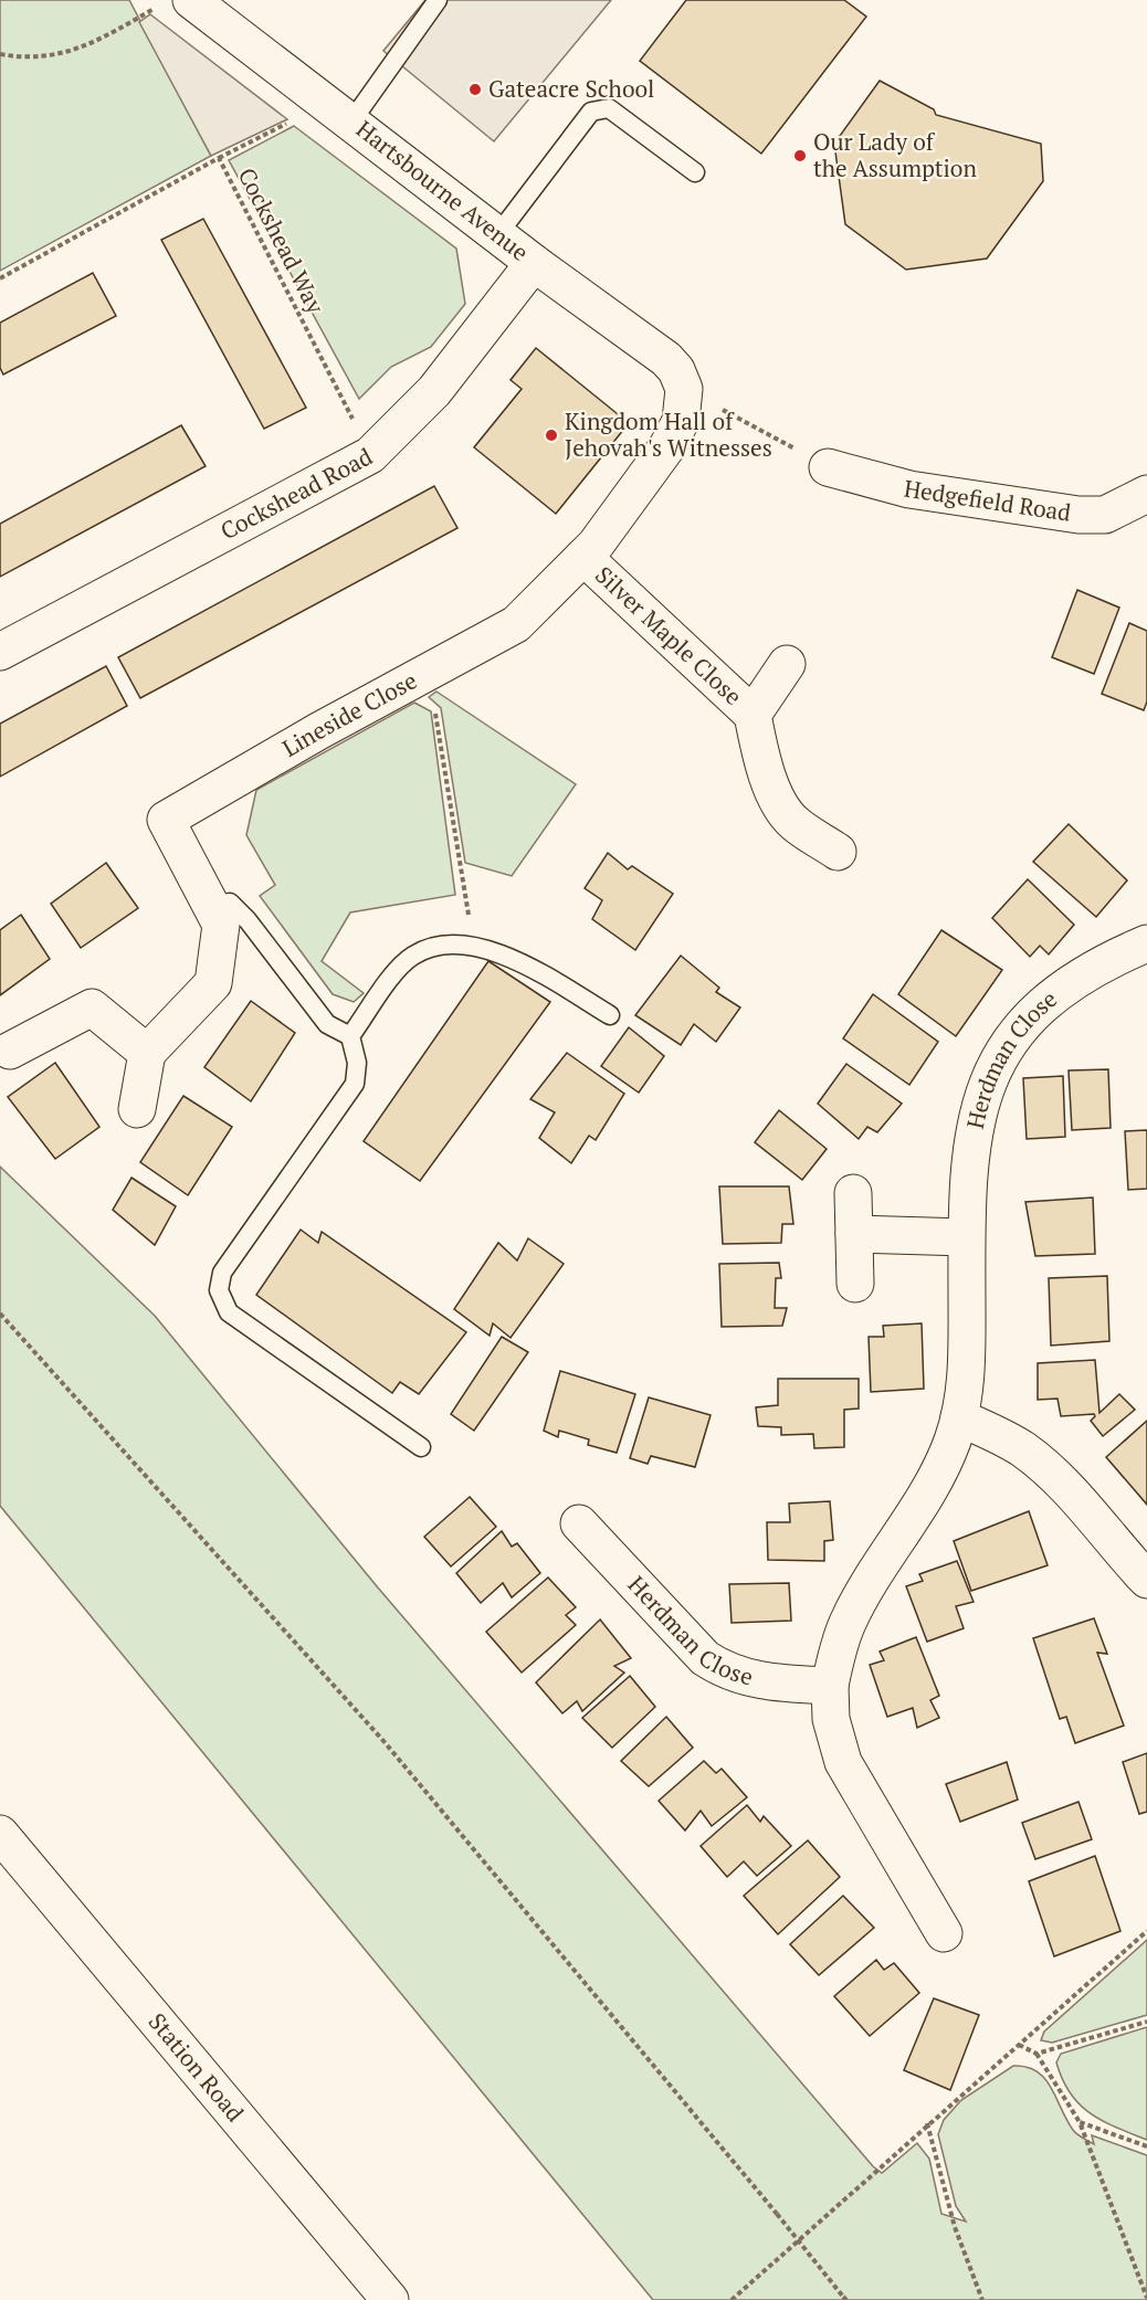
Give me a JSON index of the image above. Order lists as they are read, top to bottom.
{
  "streets": {
    "street": [
      "Hartsbourne Avenue",
      "Cockshead Road",
      "Hedgefield Road",
      "Silver Maple Close",
      "Lineside Close",
      "Herdman Close",
      "Station Road"
    ],
    "path": ["Cockshead Way"]
  },
  "crossings": [
    ["Hartsbourne Avenue", "Cockshead Road"],
    ["Hartsbourne Avenue", "Lineside Close"],
    ["Cockshead Way", "Cockshead Road"],
    ["Silver Maple Close", "Lineside Close"]
  ],
  "places": ["Gateacre School", "Our Lady of the Assumption", "Kingdom Hall of Jehovah's Witnesses"]
}
